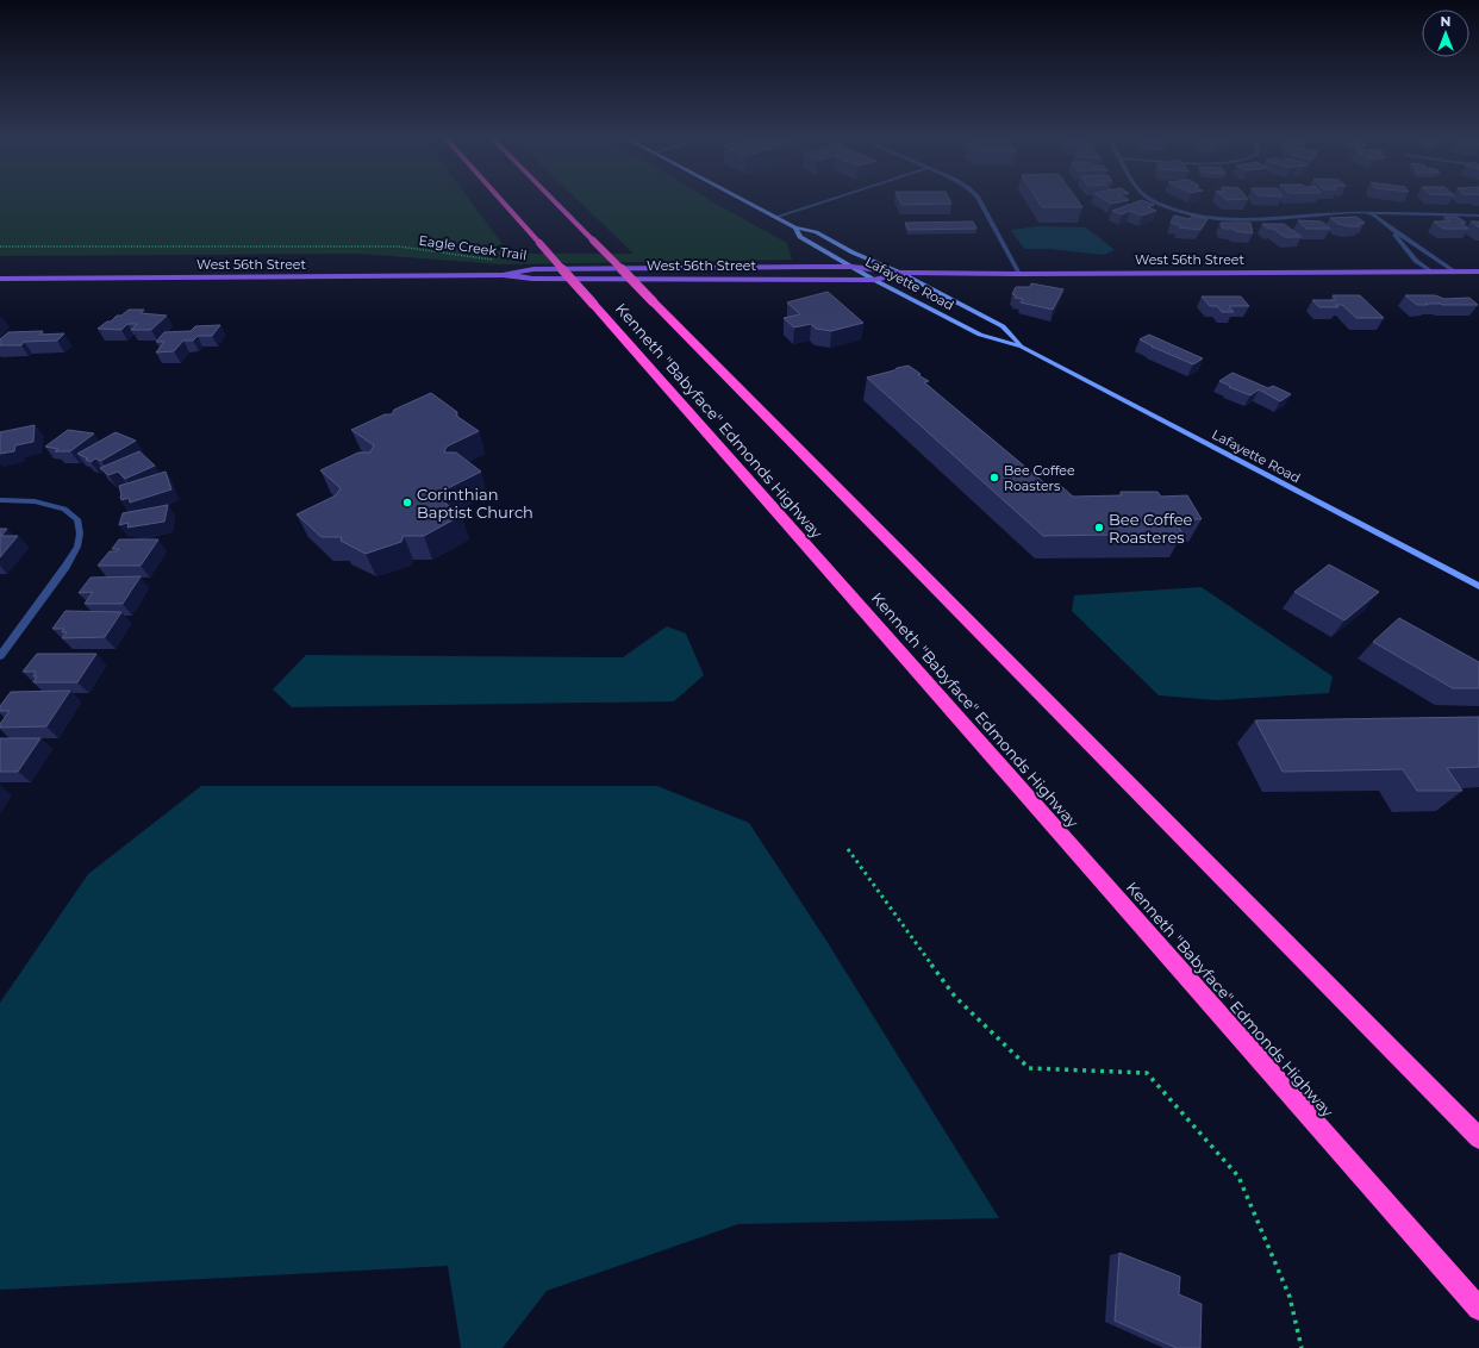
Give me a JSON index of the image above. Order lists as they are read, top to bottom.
{
  "streets": {
    "highway": ["Kenneth \"Babyface\" Edmonds Highway"],
    "main road": ["West 56th Street", "Lafayette Road"],
    "path": ["Eagle Creek Trail"]
  },
  "crossings": [
    ["West 56th Street", "Lafayette Road"]
  ],
  "places": ["Bee Coffee Roasters", "Corinthian Baptist Church", "Bee Coffee Roasteres"],
  "north": "top"
}
